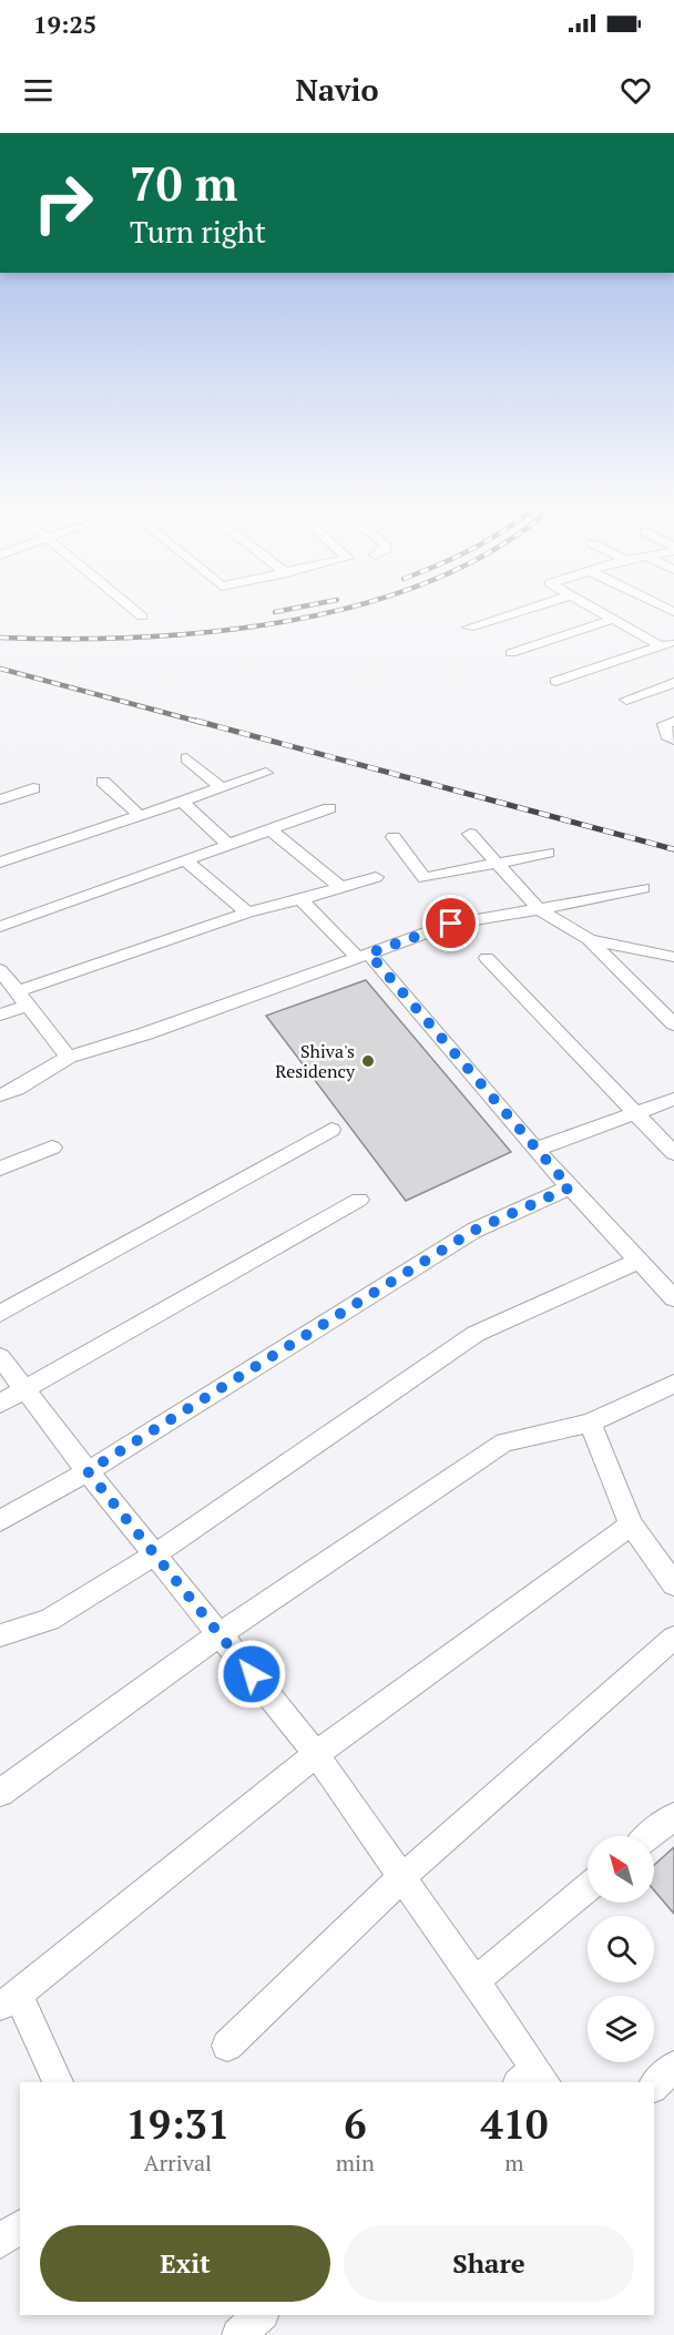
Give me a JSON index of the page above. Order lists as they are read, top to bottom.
{
  "places": ["Shiva's Residency"],
  "north": "top left",
  "page": {
    "status": "19:25",
    "header": "Navio",
    "turn": ["70 m", "Turn right"],
    "eta": [
      "19:31",
      "Arrival",
      "6",
      "min",
      "410",
      "m"
    ],
    "buttons": ["Exit", "Share"]
  }
}
